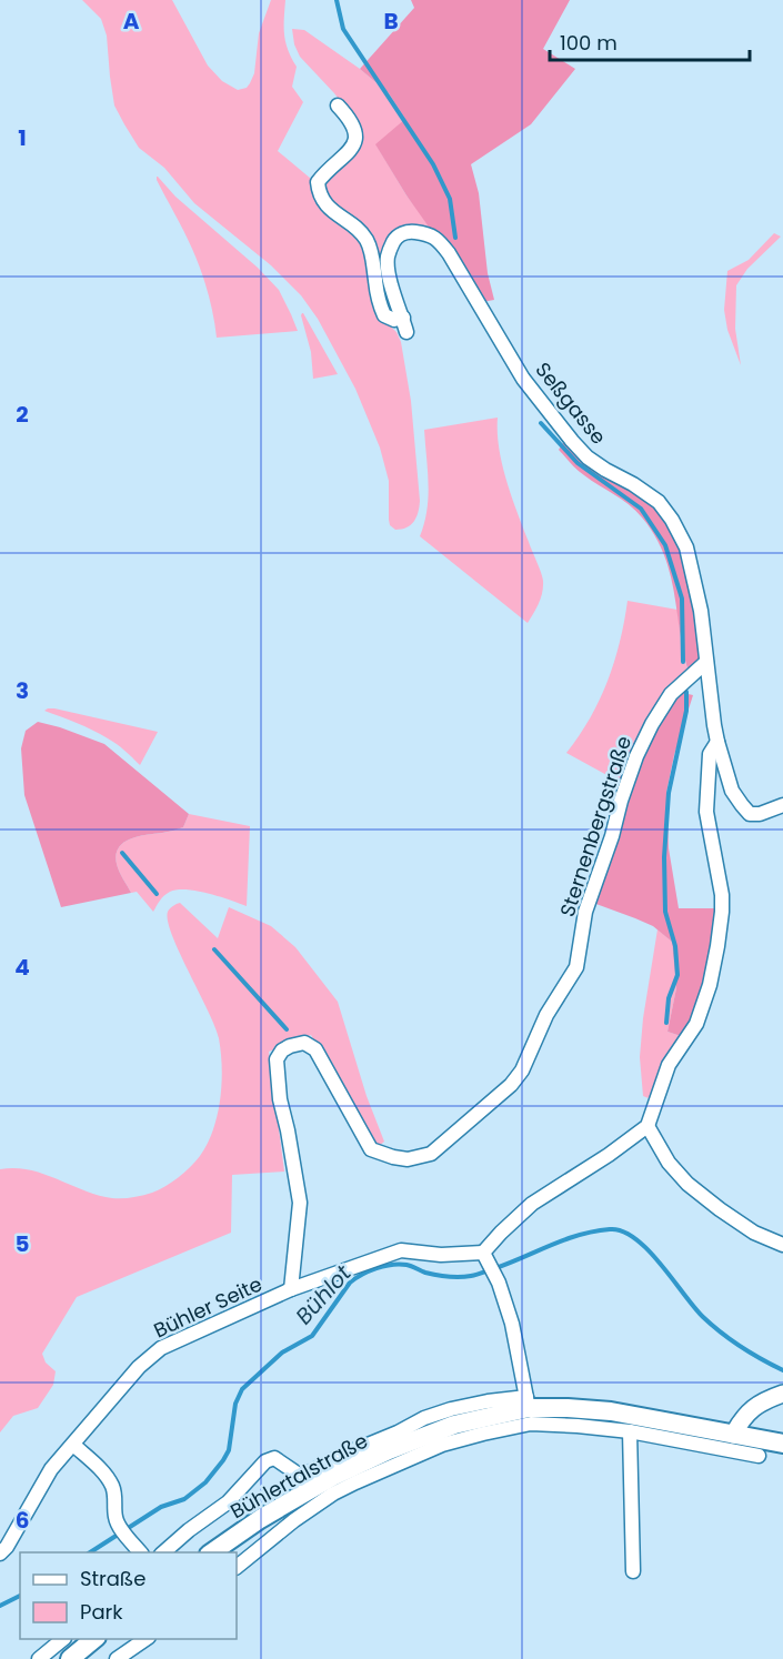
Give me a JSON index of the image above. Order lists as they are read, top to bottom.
{
  "streets": {
    "main road": ["Bühlertalstraße"],
    "street": ["Seßgasse", "Sternenbergstraße", "Bühler Seite"]
  },
  "crossings": [
    ["Seßgasse", "Sternenbergstraße"],
    ["Sternenbergstraße", "Bühler Seite"]
  ],
  "water": ["Bühlot"],
  "legend": ["Straße", "Park"],
  "scale_bar": "100 m",
  "grid": {
    "columns": ["A", "B"],
    "rows": [
      "1",
      "2",
      "3",
      "4",
      "5",
      "6"
    ]
  }
}
